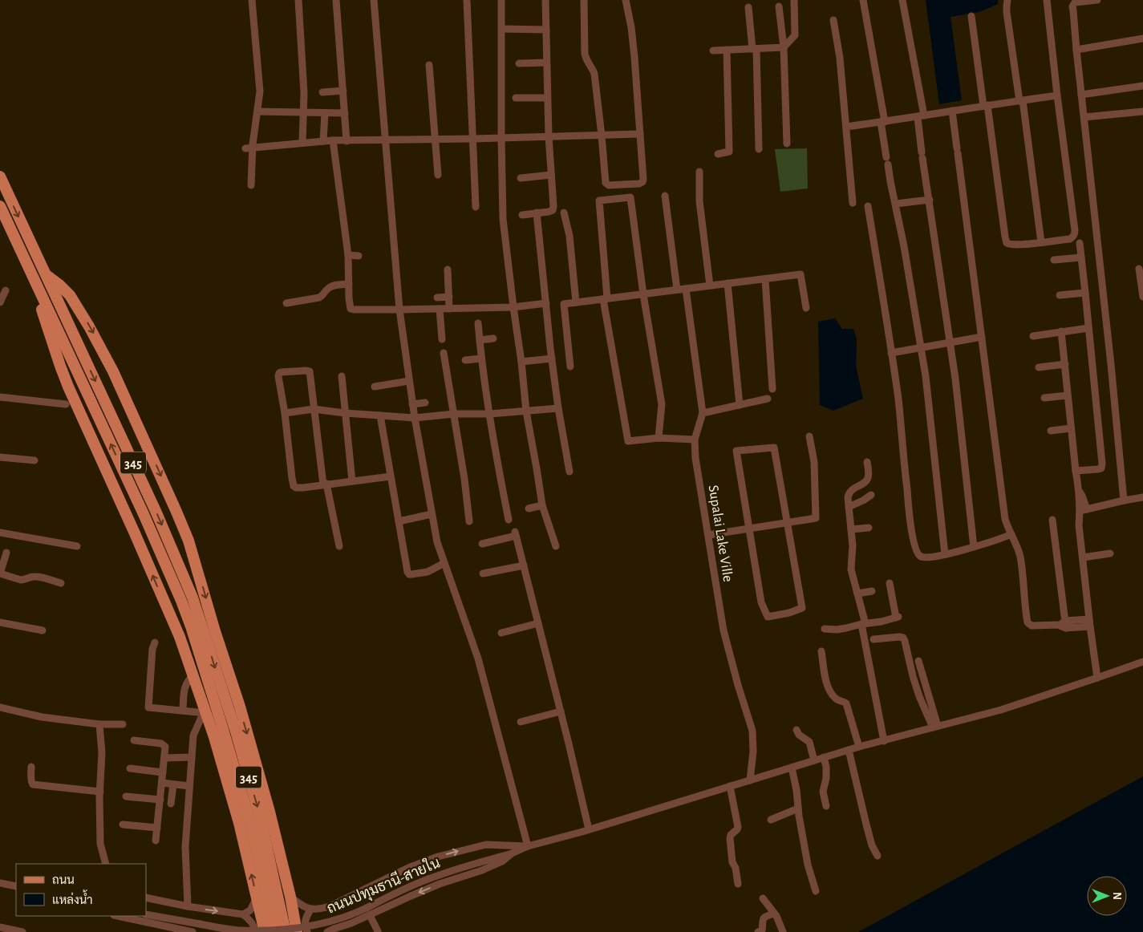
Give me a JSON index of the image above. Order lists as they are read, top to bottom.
{
  "streets": {
    "main road": ["345"],
    "street": ["Supalai Lake Ville", "ถนนปทุมธานี-สายใน"]
  },
  "legend": ["ถนน", "แหล่งน้ำ"],
  "north": "right"
}
